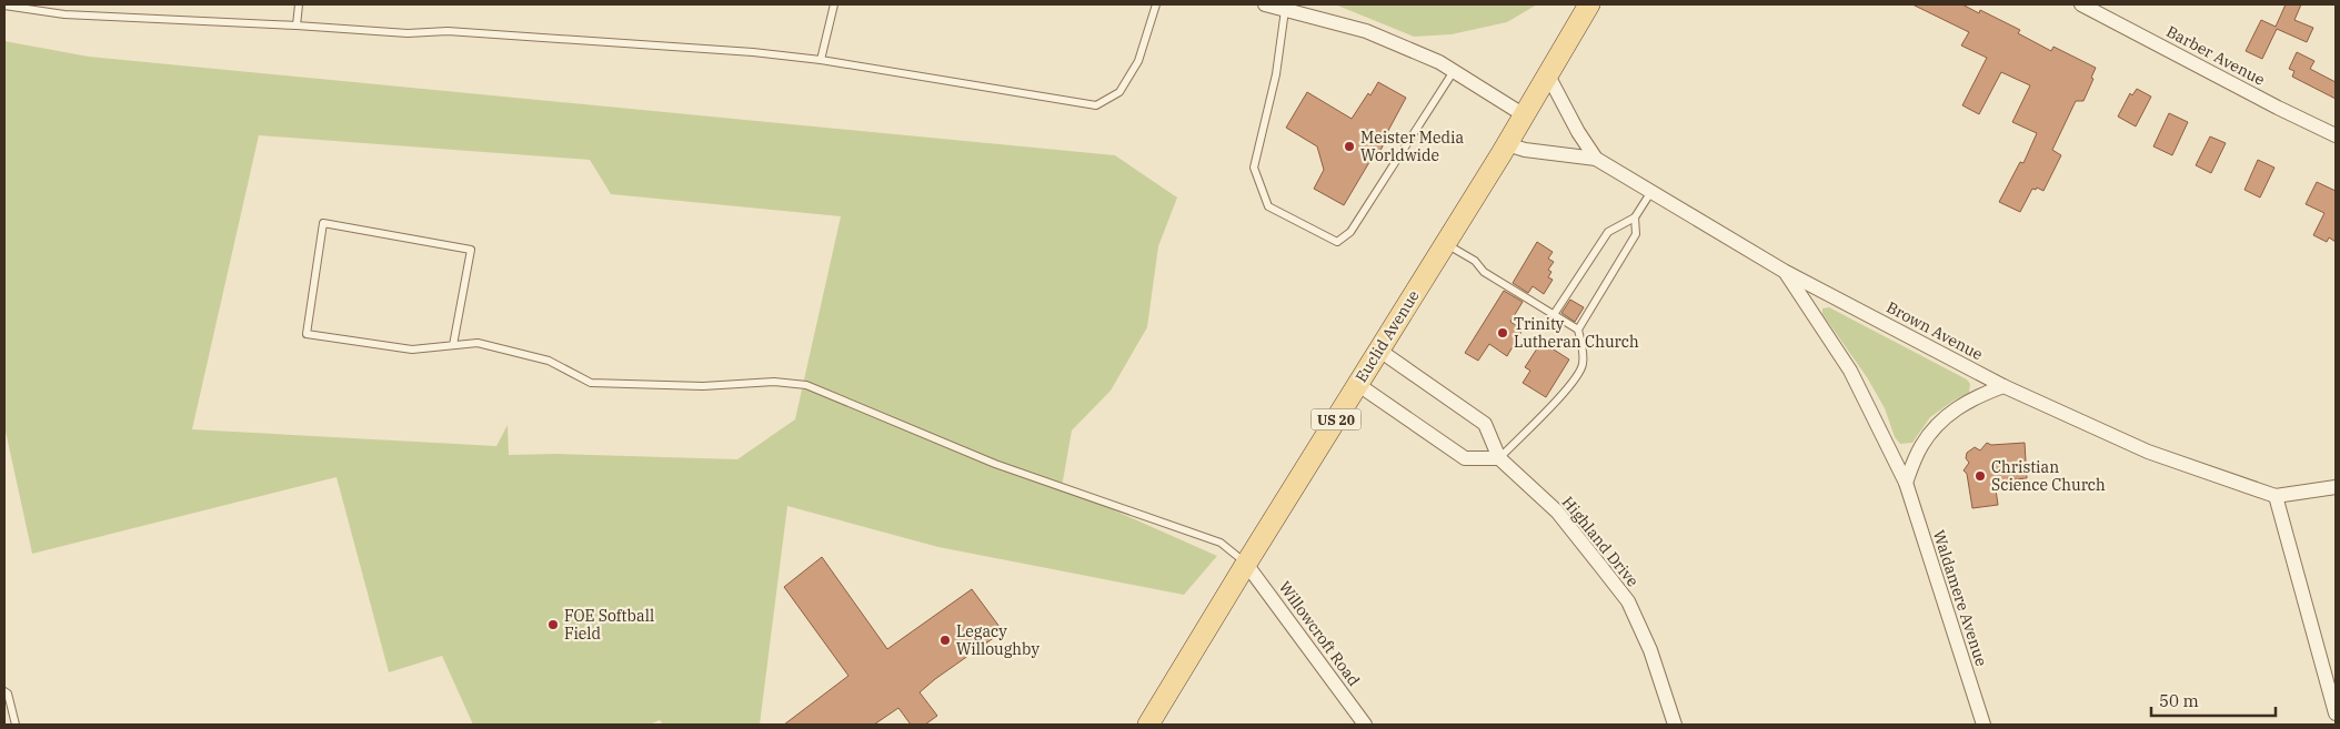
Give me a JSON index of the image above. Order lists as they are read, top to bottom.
{
  "streets": {
    "main road": ["Euclid Avenue", "US 20"],
    "street": [
      "Barber Avenue",
      "Brown Avenue",
      "Highland Drive",
      "Waldamere Avenue",
      "Willowcroft Road"
    ]
  },
  "crossings": [
    ["Brown Avenue", "Euclid Avenue"],
    ["Brown Avenue", "Waldamere Avenue"],
    ["Euclid Avenue", "Highland Drive"],
    ["Euclid Avenue", "Willowcroft Road"]
  ],
  "places": [
    "Meister Media Worldwide",
    "Trinity Lutheran Church",
    "Christian Science Church",
    "FOE Softball Field",
    "Legacy Willoughby"
  ],
  "scale_bar": "50 m"
}
